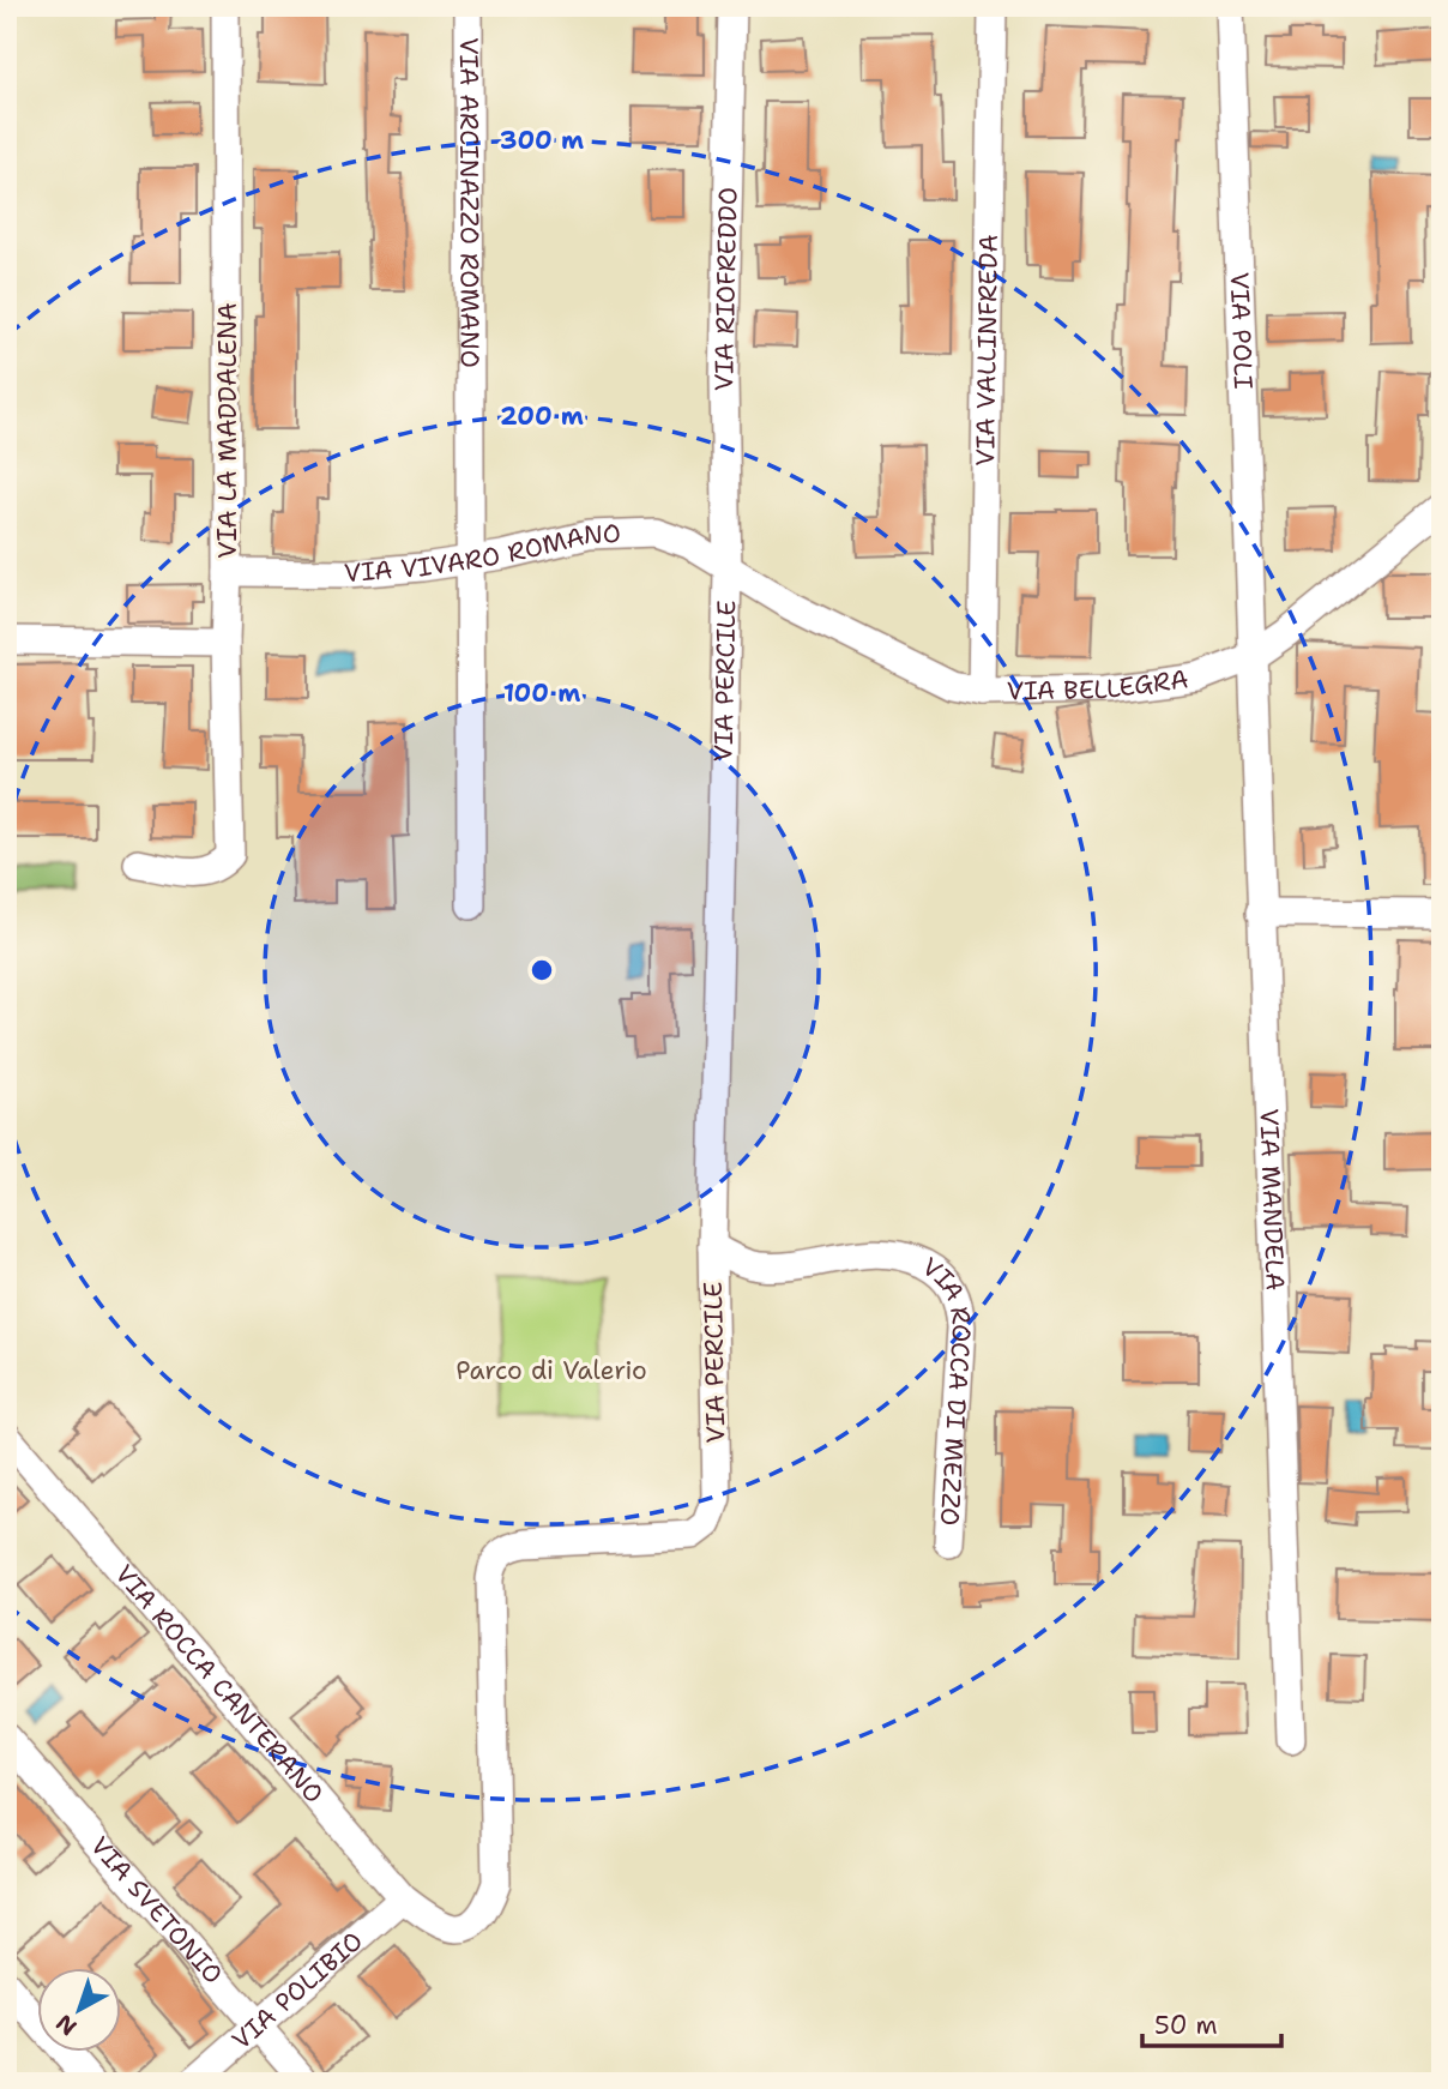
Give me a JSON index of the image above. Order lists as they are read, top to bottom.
{
  "streets": {
    "street": [
      "VIA ARCINAZZO ROMANO",
      "VIA RIOFREDDO",
      "VIA POLI",
      "VIA VALLINFREDA",
      "VIA LA MADDALENA",
      "VIA VIVARO ROMANO",
      "VIA PERCILE",
      "VIA BELLEGRA",
      "VIA MANDELA",
      "VIA ROCCA DI MEZZO",
      "VIA ROCCA CANTERANO",
      "VIA SVETONIO",
      "VIA POLIBIO"
    ]
  },
  "crossings": [
    ["VIA ARCINAZZO ROMANO", "VIA VIVARO ROMANO"],
    ["VIA RIOFREDDO", "VIA VIVARO ROMANO"],
    ["VIA RIOFREDDO", "VIA PERCILE"],
    ["VIA RIOFREDDO", "VIA BELLEGRA"],
    ["VIA POLI", "VIA BELLEGRA"],
    ["VIA POLI", "VIA MANDELA"],
    ["VIA VALLINFREDA", "VIA BELLEGRA"],
    ["VIA LA MADDALENA", "VIA VIVARO ROMANO"],
    ["VIA VIVARO ROMANO", "VIA PERCILE"],
    ["VIA VIVARO ROMANO", "VIA BELLEGRA"],
    ["VIA PERCILE", "VIA BELLEGRA"],
    ["VIA PERCILE", "VIA ROCCA DI MEZZO"],
    ["VIA PERCILE", "VIA ROCCA CANTERANO"],
    ["VIA BELLEGRA", "VIA MANDELA"],
    ["VIA ROCCA CANTERANO", "VIA POLIBIO"],
    ["VIA SVETONIO", "VIA POLIBIO"]
  ],
  "parks": ["Parco di Valerio"],
  "scale_bar": "50 m",
  "north": "bottom left",
  "rings": ["300 m", "200 m", "100 m"]
}
